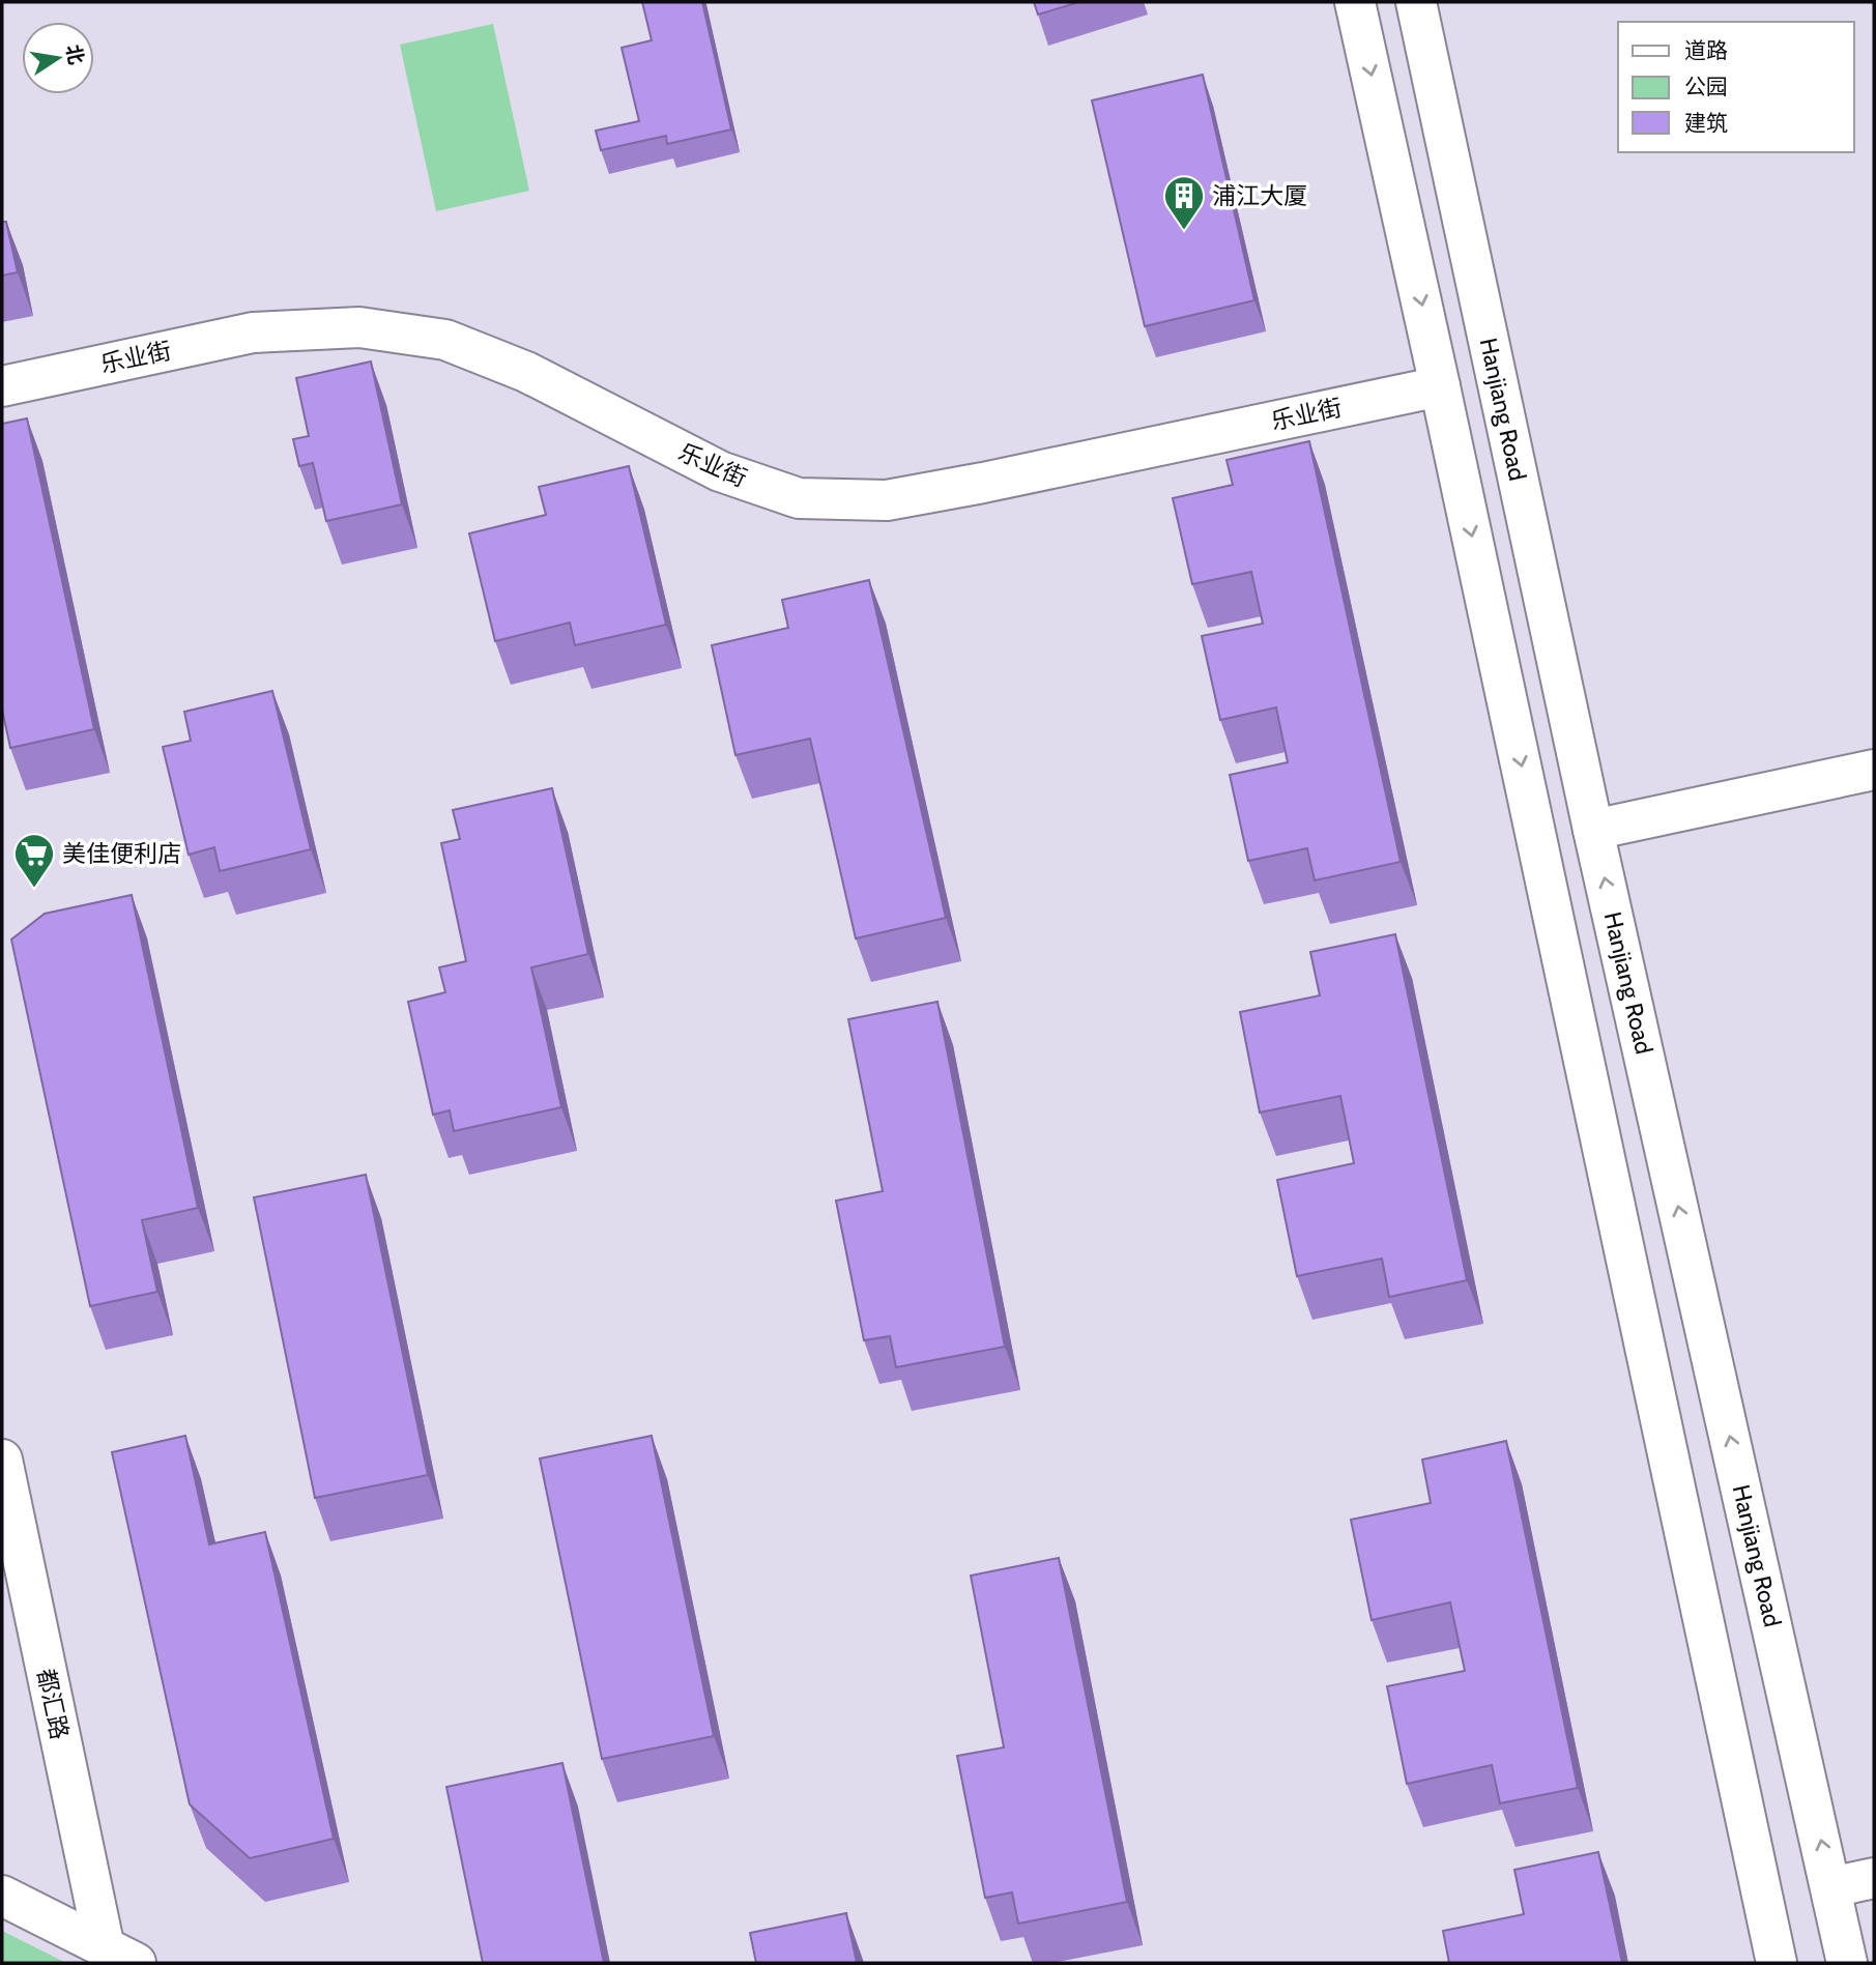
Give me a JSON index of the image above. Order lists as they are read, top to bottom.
{
  "streets": {
    "street": ["乐业街", "Hanjiang Road", "都汇路"]
  },
  "places": {
    "building": ["浦江大厦"],
    "supermarket": ["美佳便利店"]
  },
  "legend": ["道路", "公园", "建筑"],
  "north": "right"
}
